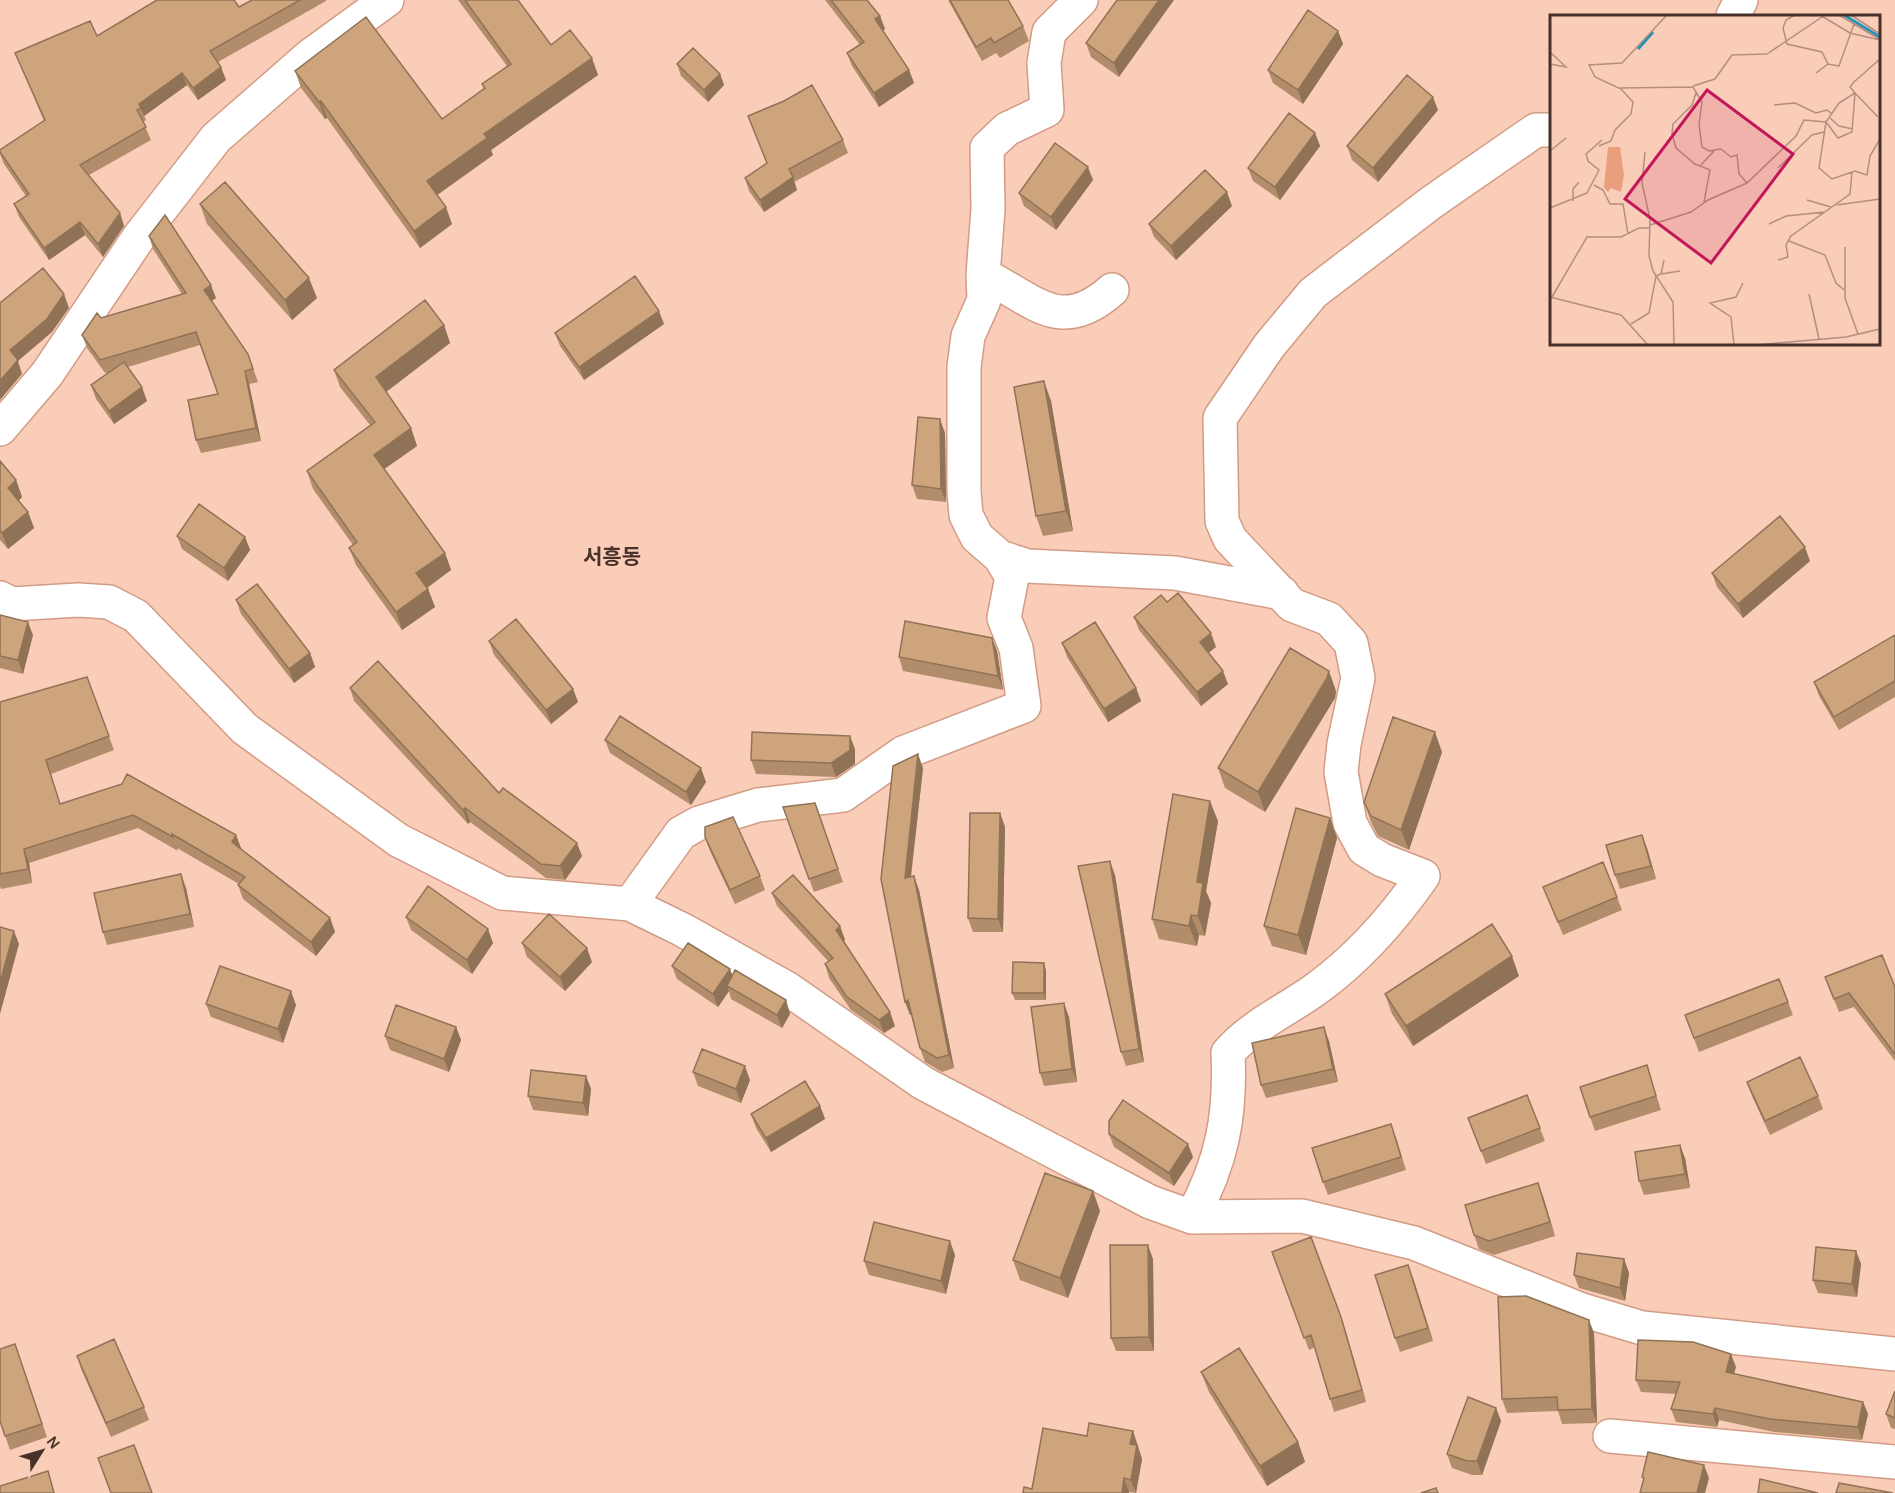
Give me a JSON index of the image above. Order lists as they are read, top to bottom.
{
  "districts": ["서흥동"],
  "north": "top right"
}
